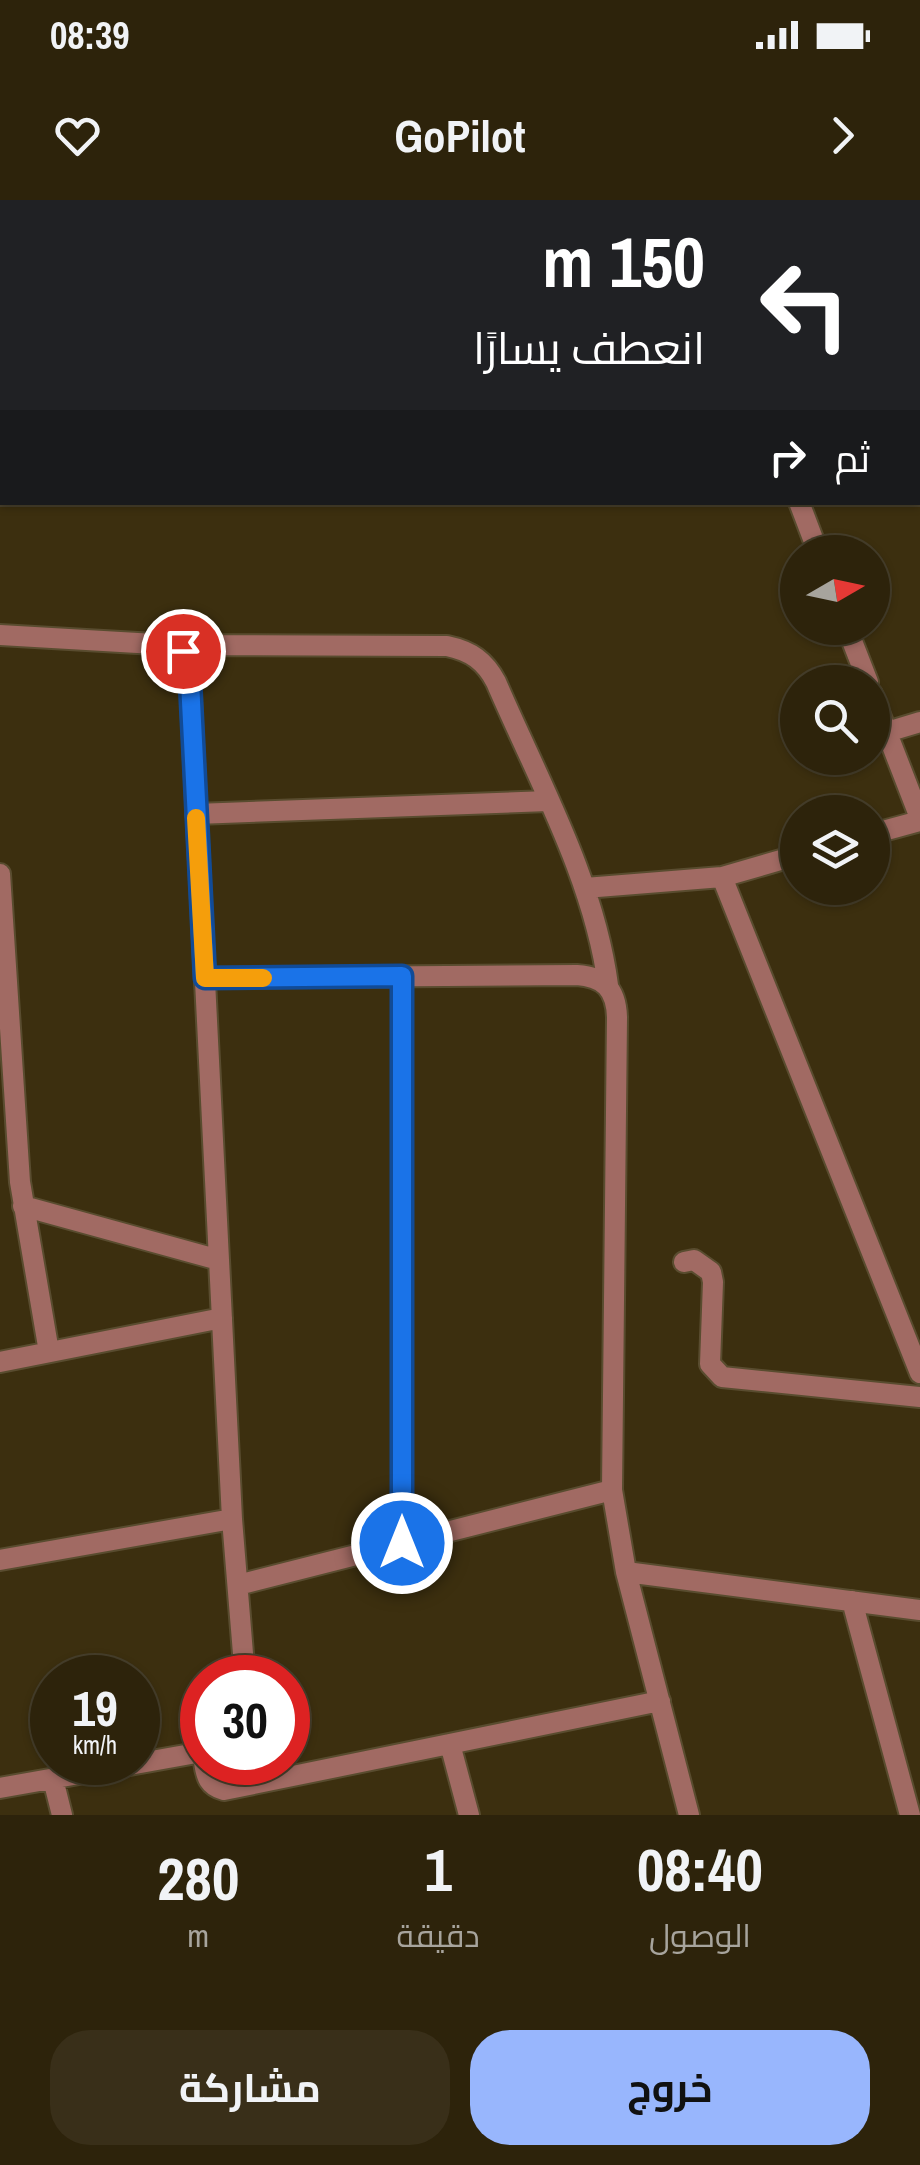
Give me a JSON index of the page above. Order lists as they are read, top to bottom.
{
  "north": "right",
  "page": {
    "status": "08:39",
    "header": "GoPilot",
    "turn": ["150 m", "انعطف يسارًا"],
    "then": "ثم",
    "speed": "19 km/h",
    "limit": "30",
    "eta": [
      "08:40",
      "الوصول",
      "1",
      "دقيقة",
      "280",
      "m"
    ],
    "buttons": ["خروج", "مشاركة"]
  }
}
